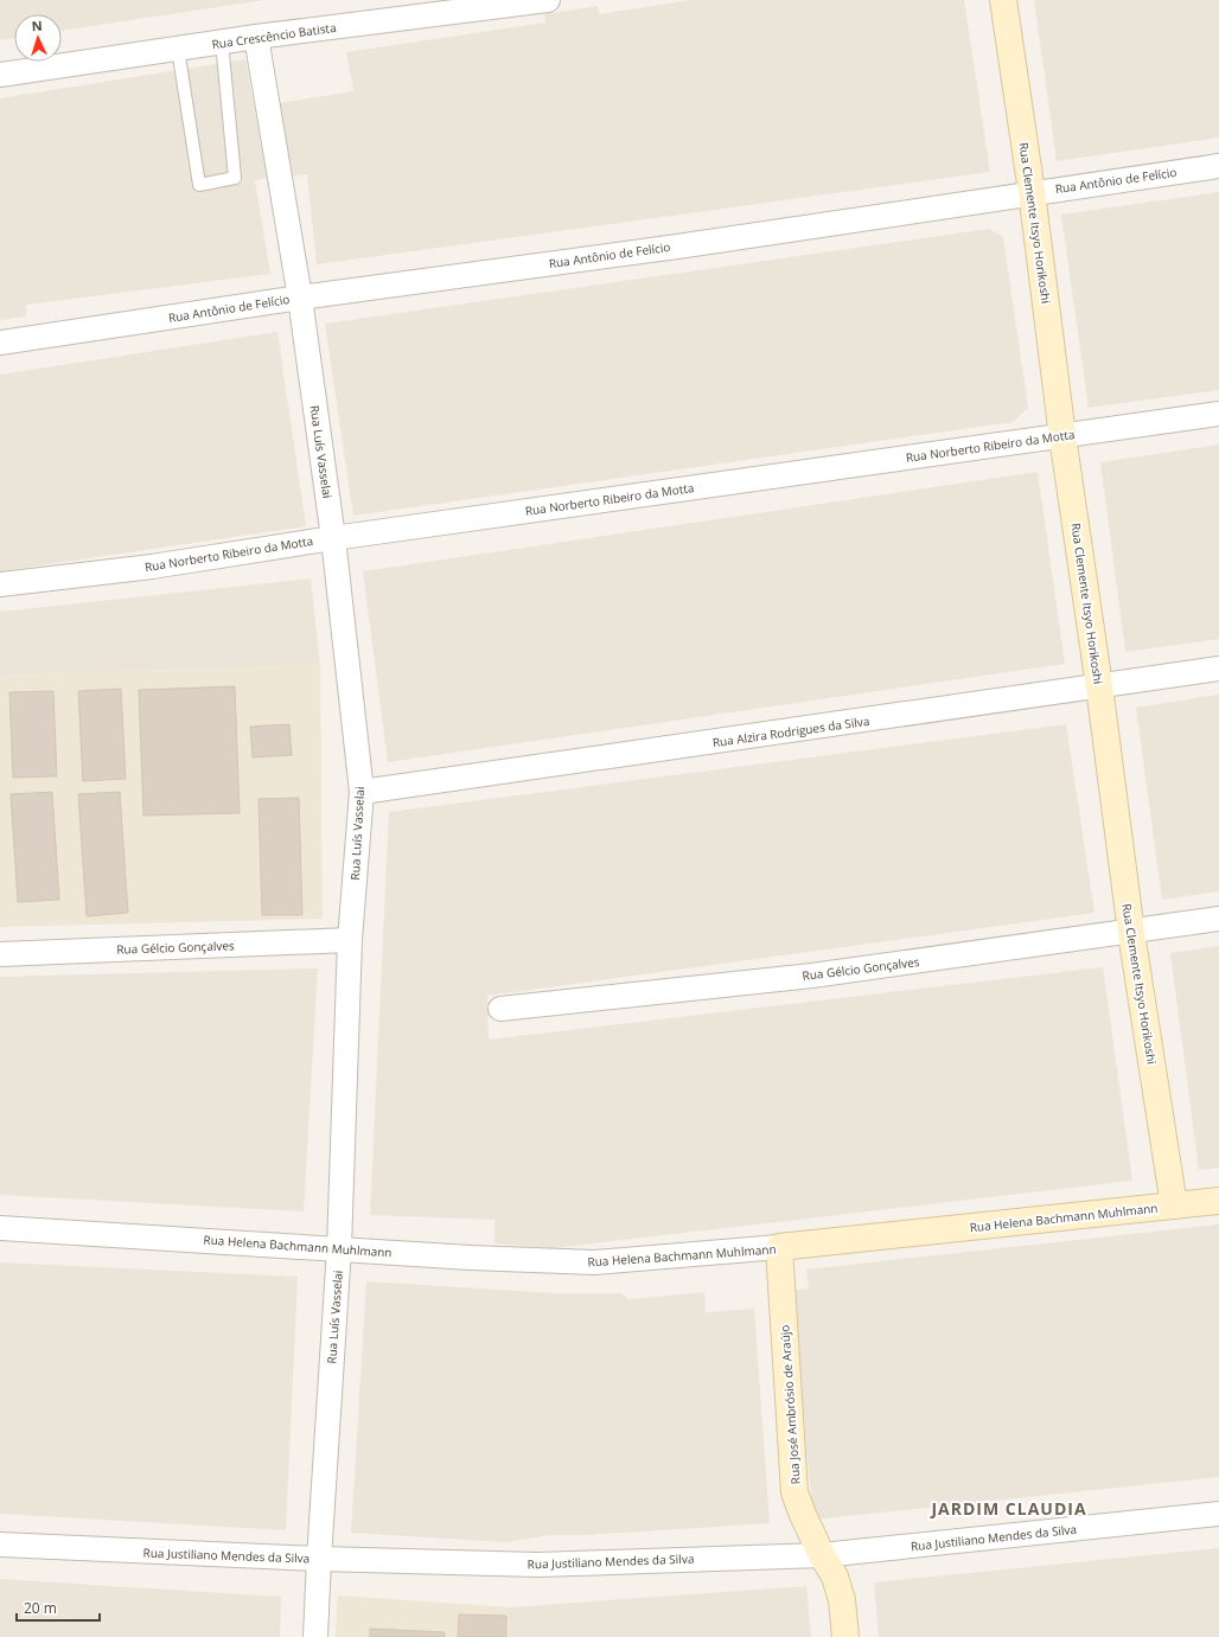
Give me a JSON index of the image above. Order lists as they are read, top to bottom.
{
  "streets": {
    "street": [
      "Rua Crescêncio Batista",
      "Rua Antônio de Felício",
      "Rua Clemente Itsyo Horikoshi",
      "Rua Norberto Ribeiro da Motta",
      "Rua Luís Vasselai",
      "Rua Alzira Rodrigues da Silva",
      "Rua Gélcio Gonçalves",
      "Rua Helena Bachmann Muhlmann",
      "Rua José Ambrósio de Araújo",
      "Rua Justiliano Mendes da Silva"
    ]
  },
  "crossings": [
    ["Rua Crescêncio Batista", "Rua Luís Vasselai"],
    ["Rua Antônio de Felício", "Rua Clemente Itsyo Horikoshi"],
    ["Rua Antônio de Felício", "Rua Luís Vasselai"],
    ["Rua Clemente Itsyo Horikoshi", "Rua Norberto Ribeiro da Motta"],
    ["Rua Clemente Itsyo Horikoshi", "Rua Alzira Rodrigues da Silva"],
    ["Rua Clemente Itsyo Horikoshi", "Rua Gélcio Gonçalves"],
    ["Rua Clemente Itsyo Horikoshi", "Rua Helena Bachmann Muhlmann"],
    ["Rua Norberto Ribeiro da Motta", "Rua Luís Vasselai"],
    ["Rua Luís Vasselai", "Rua Alzira Rodrigues da Silva"],
    ["Rua Luís Vasselai", "Rua Gélcio Gonçalves"],
    ["Rua Luís Vasselai", "Rua Helena Bachmann Muhlmann"],
    ["Rua Luís Vasselai", "Rua Justiliano Mendes da Silva"],
    ["Rua Helena Bachmann Muhlmann", "Rua José Ambrósio de Araújo"],
    ["Rua José Ambrósio de Araújo", "Rua Justiliano Mendes da Silva"]
  ],
  "districts": ["JARDIM CLAUDIA"],
  "scale_bar": "20 m",
  "north": "top"
}
